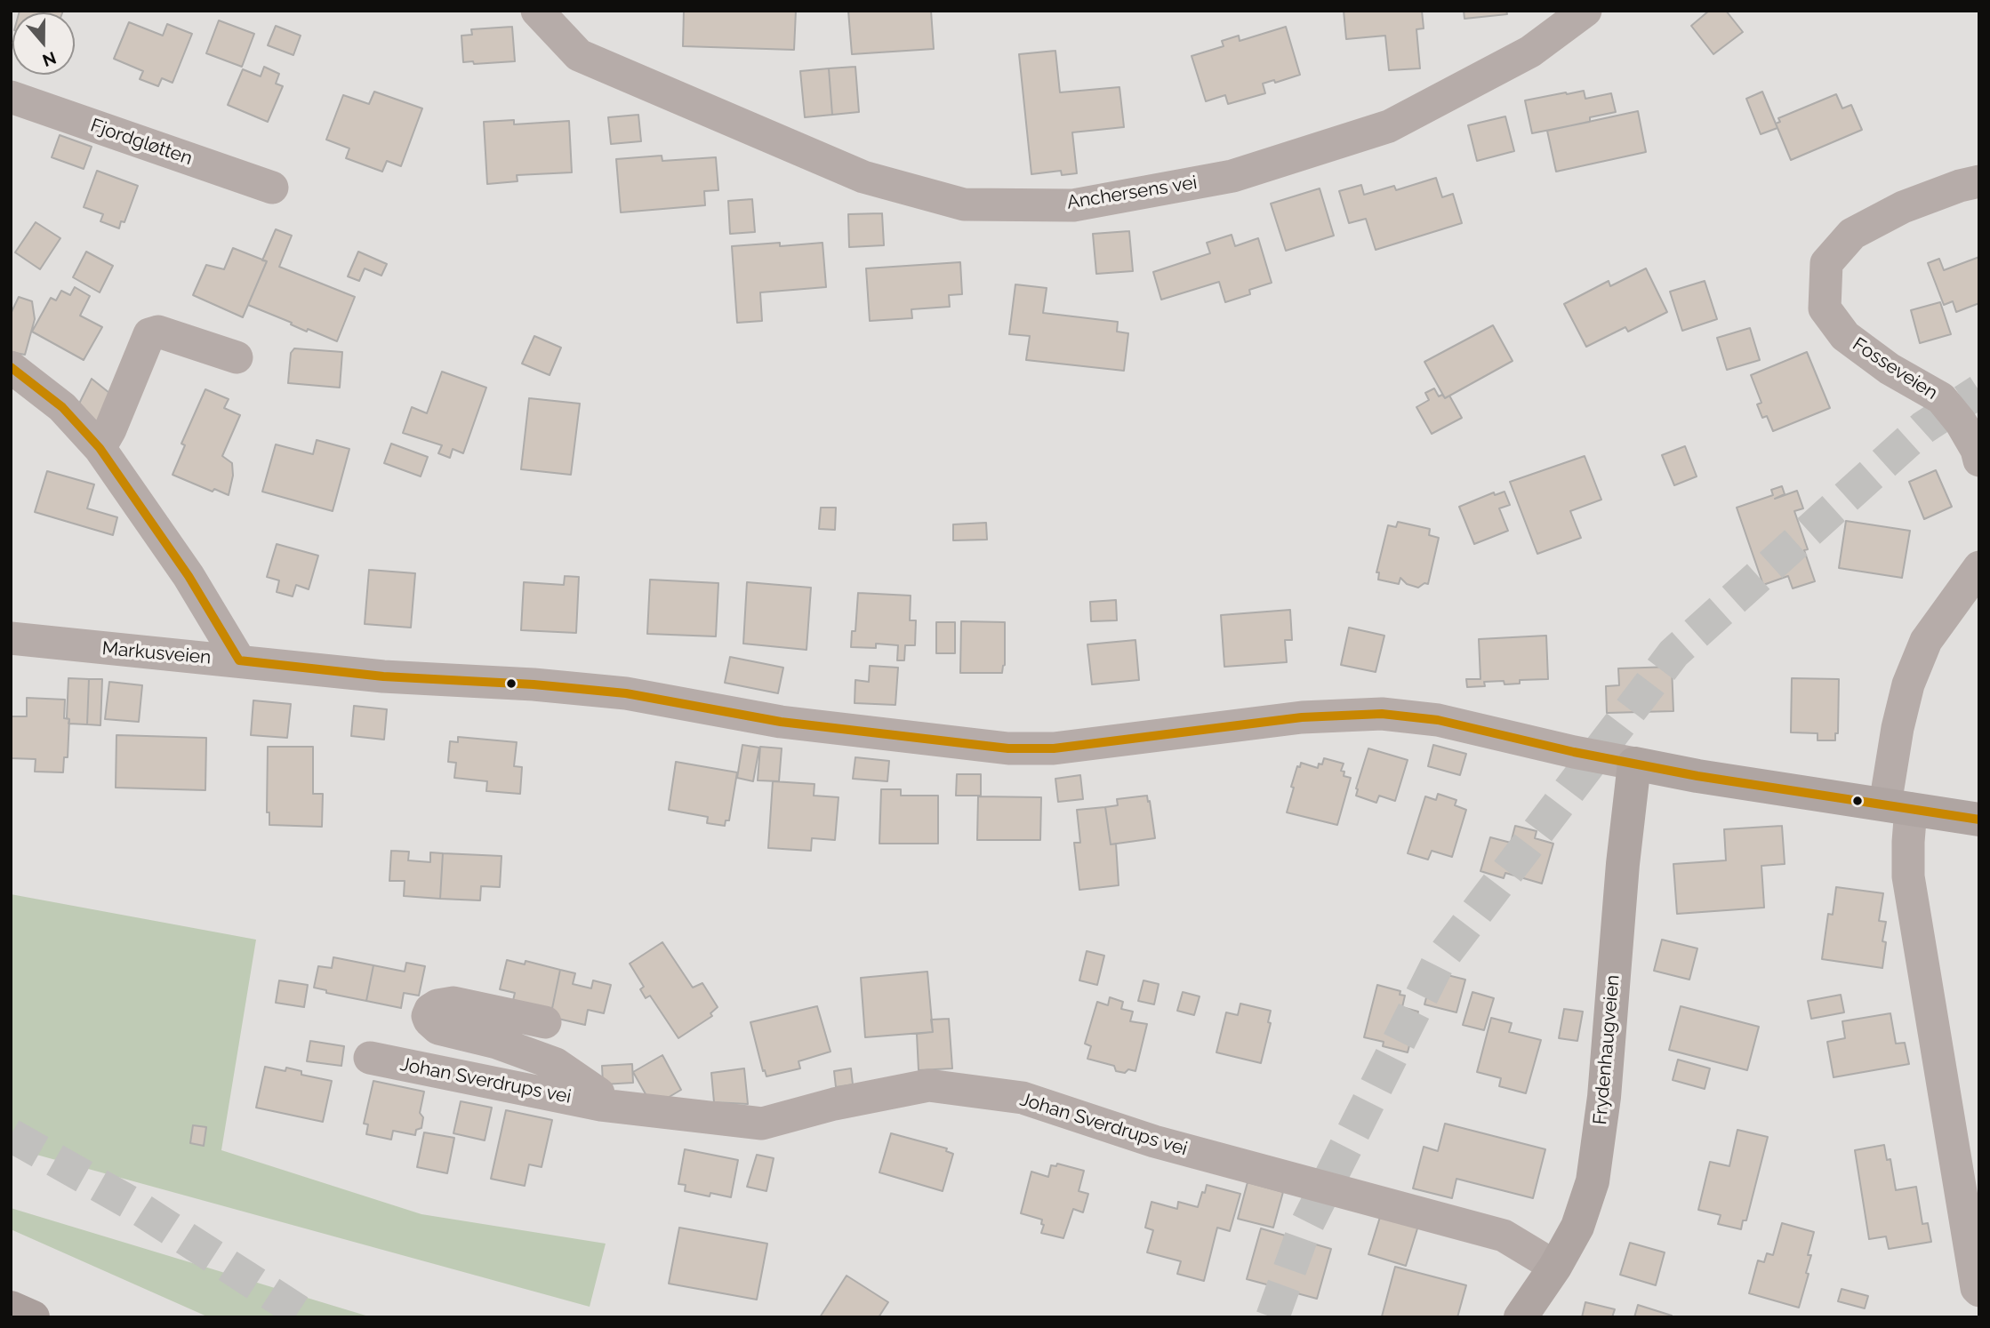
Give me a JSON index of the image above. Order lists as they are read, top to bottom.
{
  "streets": {
    "main road": ["Frydenhaugveien"],
    "street": [
      "Fjordgløtten",
      "Anchersens vei",
      "Fosseveien",
      "Markusveien",
      "Johan Sverdrups vei"
    ]
  },
  "crossings": [
    ["Markusveien", "Frydenhaugveien"],
    ["Frydenhaugveien", "Johan Sverdrups vei"]
  ],
  "north": "bottom"
}
